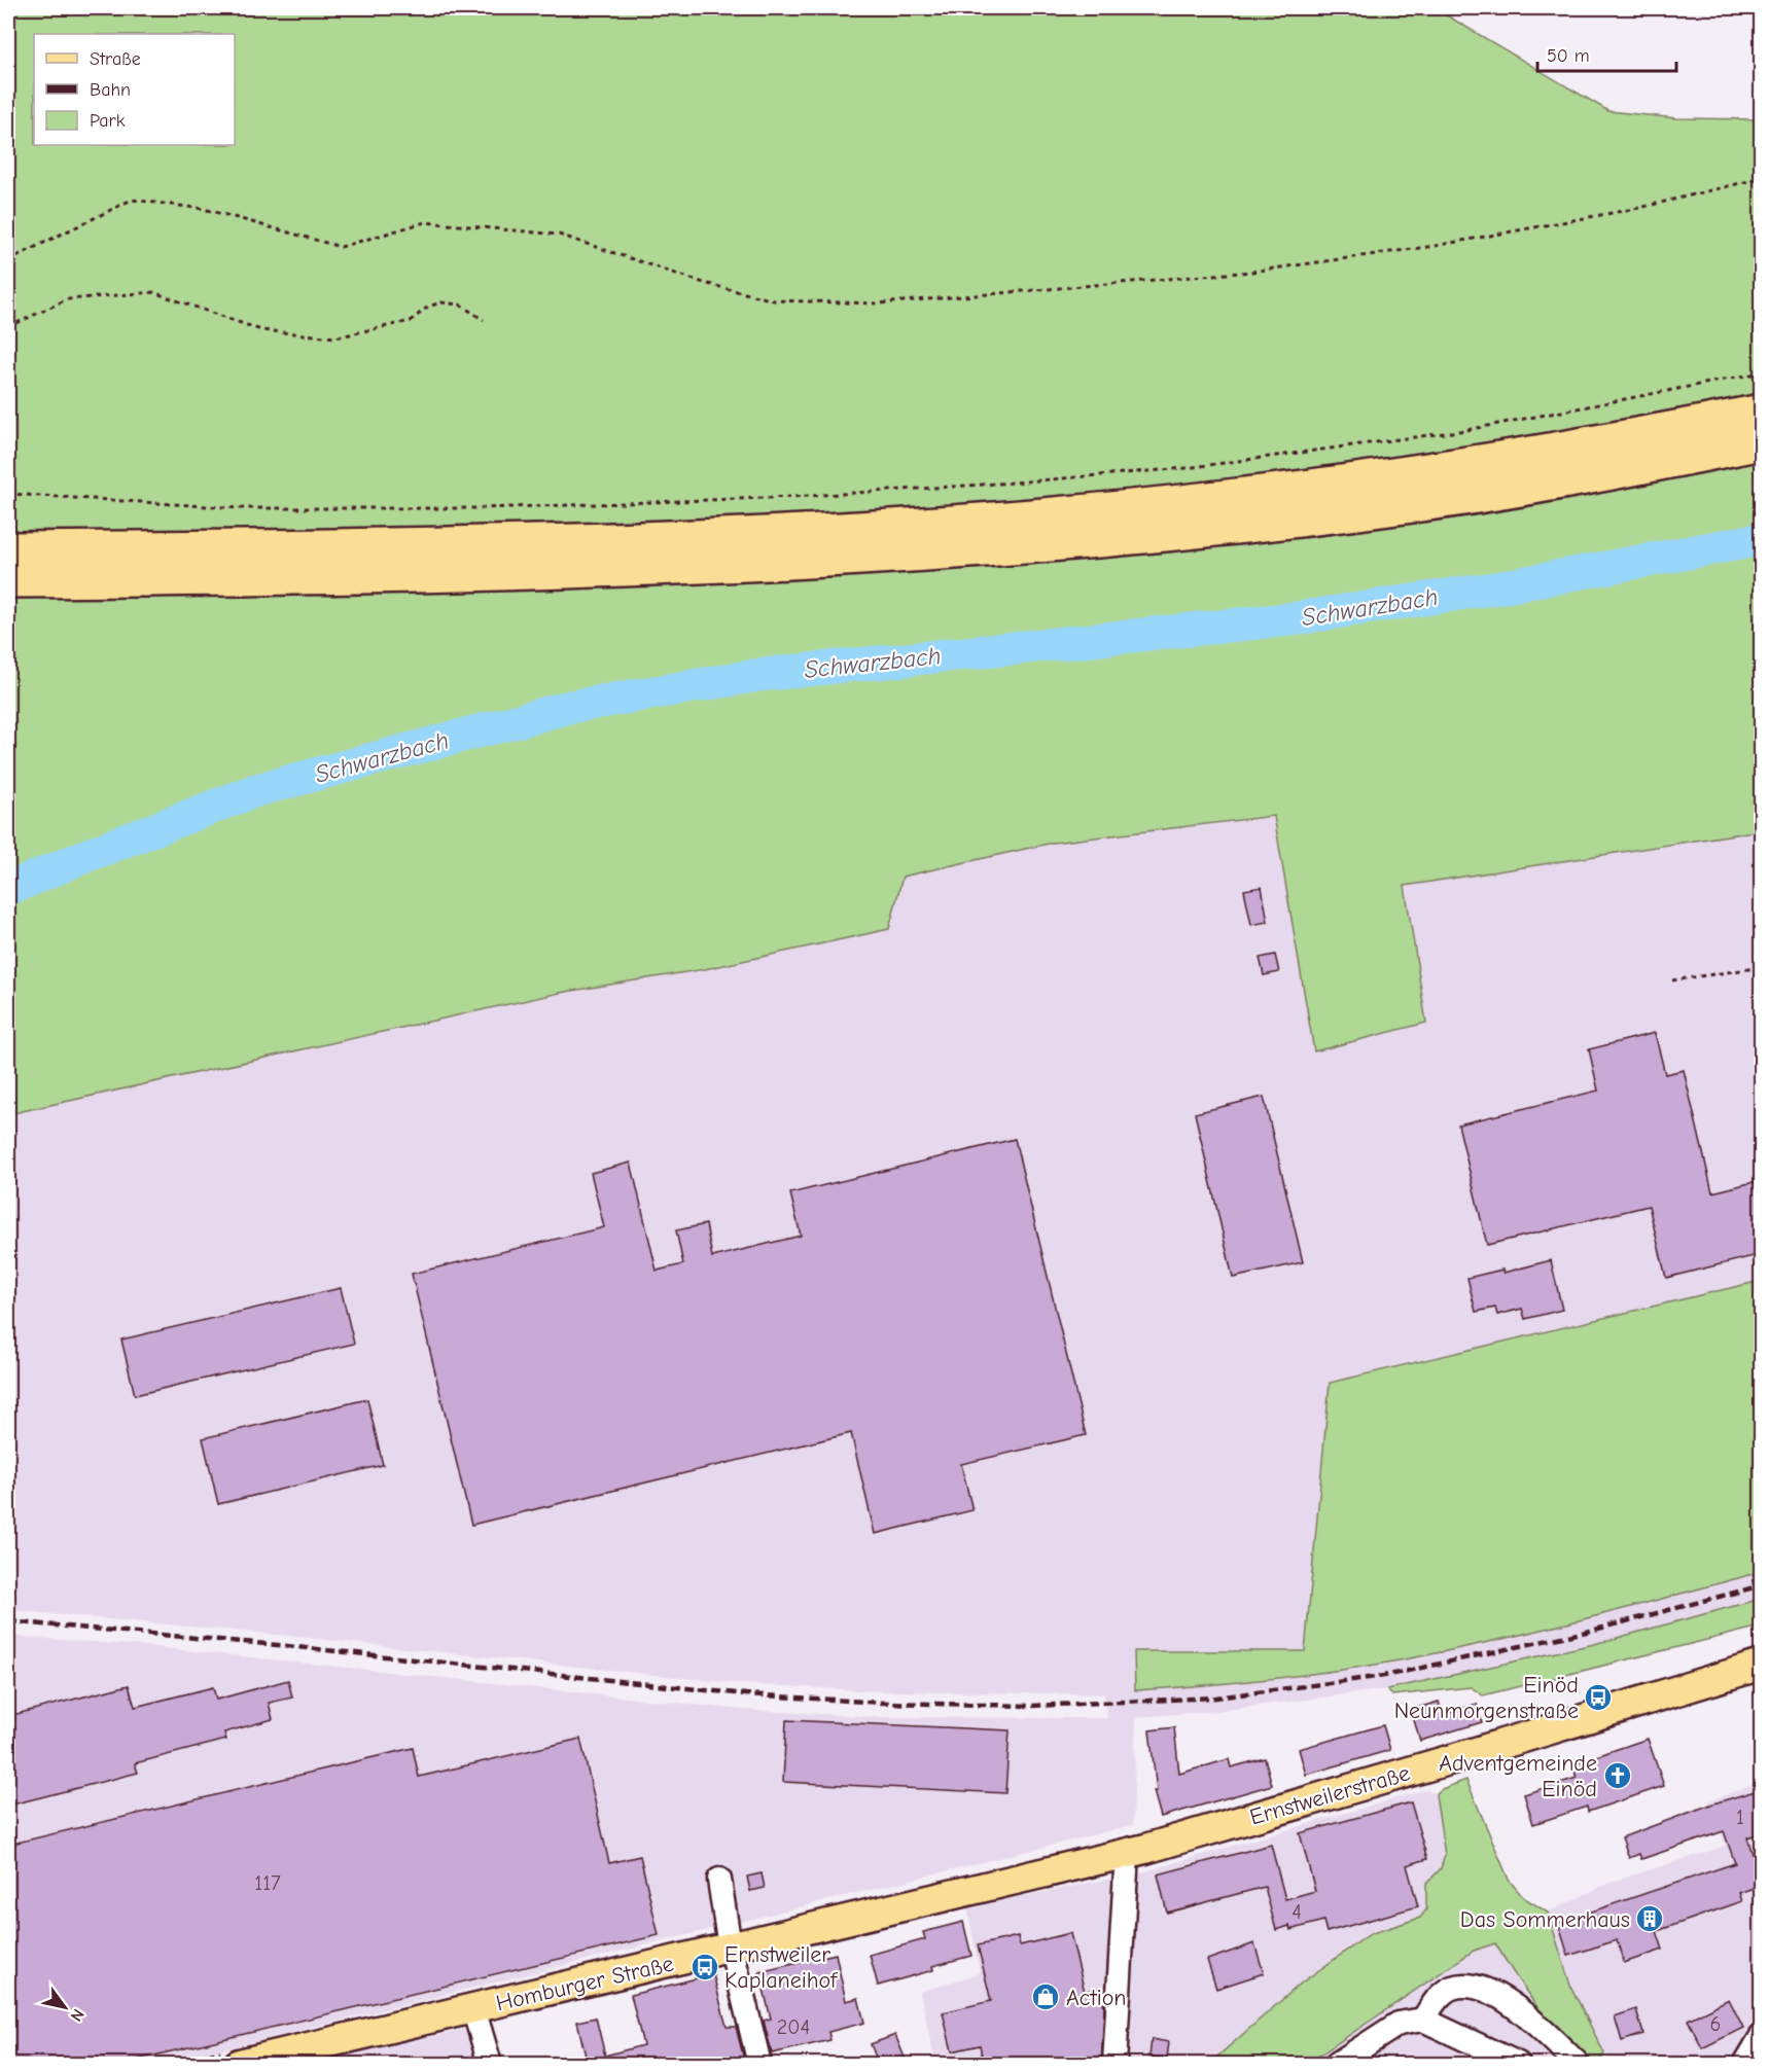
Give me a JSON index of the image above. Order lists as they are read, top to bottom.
{
  "streets": {
    "main road": ["Ernstweilerstraße", "Homburger Straße"]
  },
  "crossings": [
    ["Ernstweilerstraße", "Homburger Straße"]
  ],
  "water": ["Schwarzbach"],
  "places": {
    "bus stop": ["Einöd Neunmorgenstraße", "Ernstweiler Kaplaneihof"],
    "church": ["Adventgemeinde Einöd"],
    "building": ["Das Sommerhaus"],
    "shop": ["Action"]
  },
  "house_numbers": [
    "1",
    "117",
    "4",
    "6",
    "204"
  ],
  "legend": ["Straße", "Bahn", "Park"],
  "scale_bar": "50 m",
  "north": "bottom right"
}
